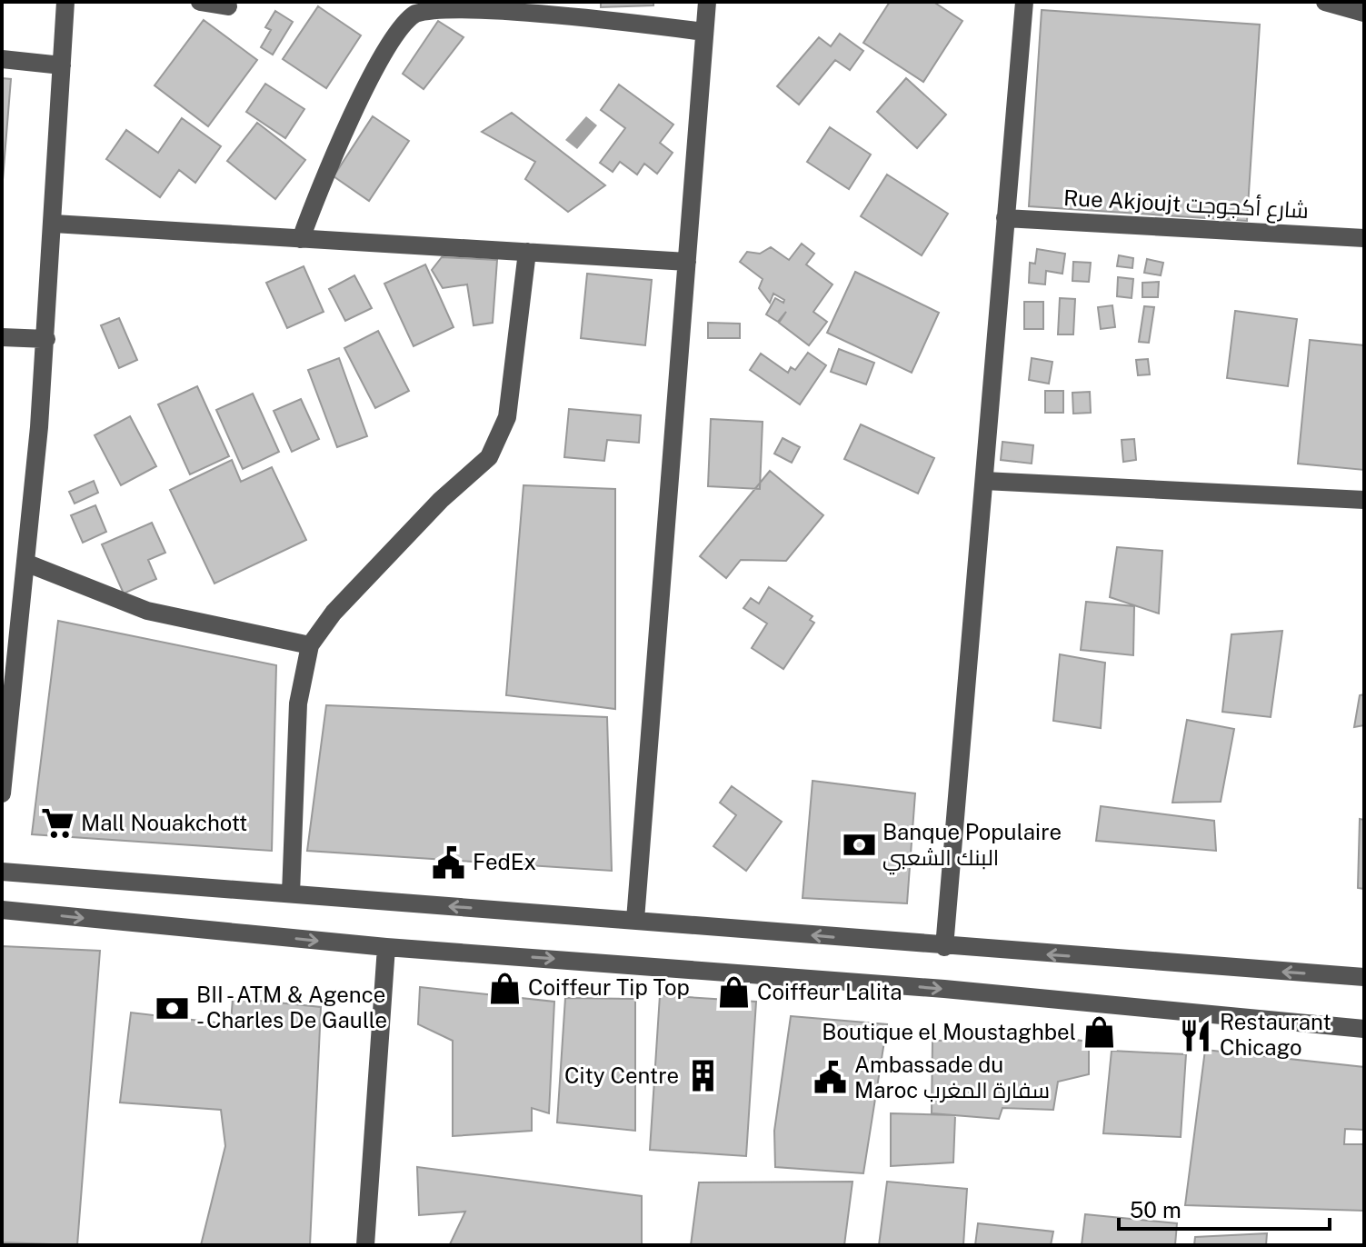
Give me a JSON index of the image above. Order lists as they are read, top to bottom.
{
  "streets": {
    "street": ["Rue Akjoujt شارع أكجوجت"]
  },
  "places": {
    "supermarket": ["Mall Nouakchott"],
    "bank": ["Banque Populaire البنك الشعبي", "BII - ATM & Agence - Charles De Gaulle"],
    "public building": ["FedEx", "Ambassade du Maroc سفارة المغرب"],
    "shop": ["Coiffeur Tip Top", "Coiffeur Lalita", "Boutique el Moustaghbel"],
    "restaurant": ["Restaurant Chicago"],
    "building": ["City Centre"]
  },
  "scale_bar": "50 m"
}
